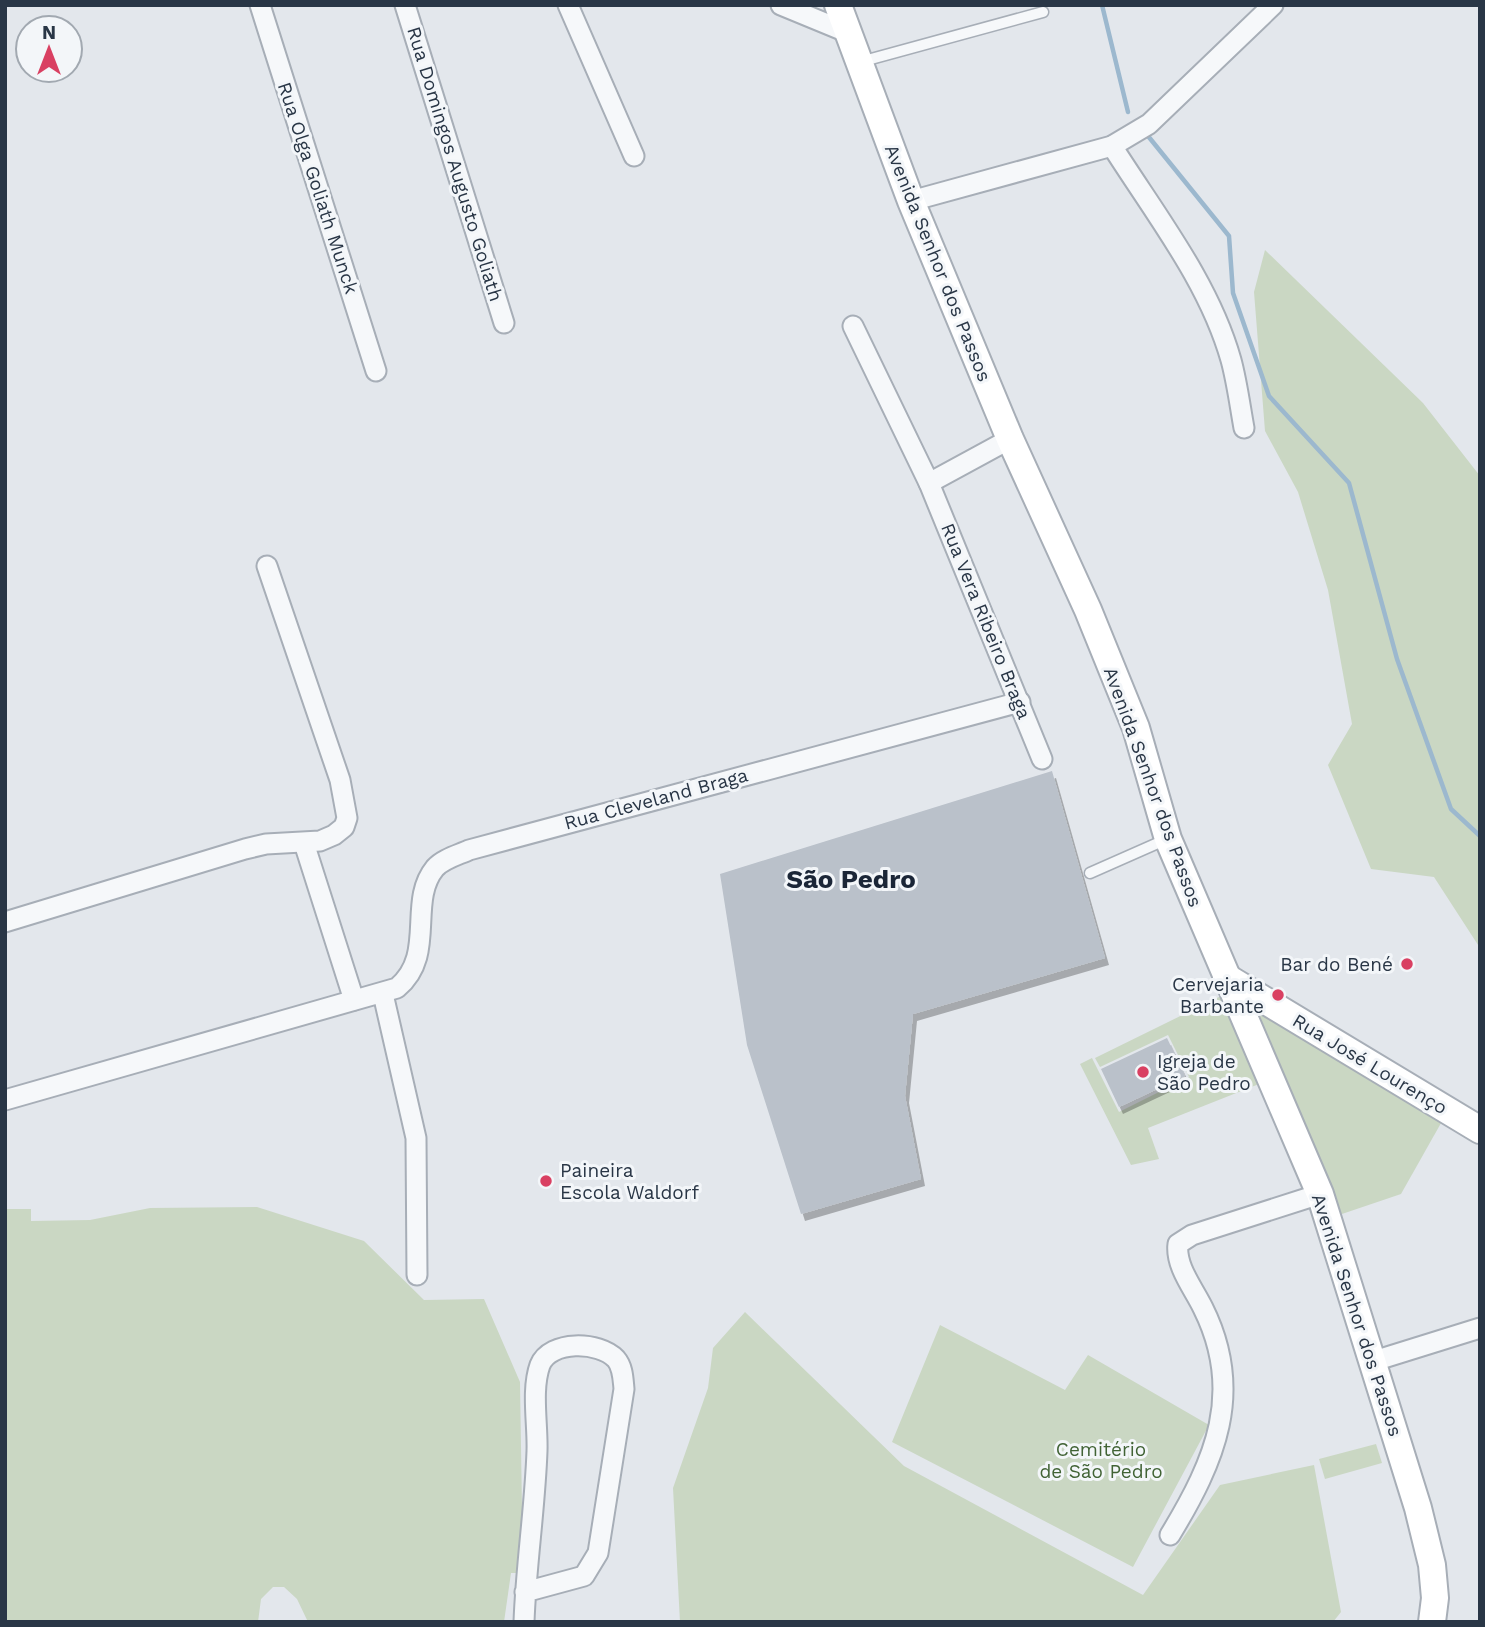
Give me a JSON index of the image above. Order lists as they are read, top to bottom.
{
  "streets": {
    "street": [
      "Rua Domingos Augusto Goliath",
      "Rua Olga Goliath Munck",
      "Avenida Senhor dos Passos",
      "Rua Vera Ribeiro Braga",
      "Rua Cleveland Braga",
      "Rua José Lourenço"
    ]
  },
  "crossings": [
    ["Avenida Senhor dos Passos", "Rua José Lourenço"],
    ["Rua Vera Ribeiro Braga", "Rua Cleveland Braga"]
  ],
  "districts": ["São Pedro"],
  "parks": ["Cemitério de São Pedro"],
  "places": [
    "Bar do Bené",
    "Cervejaria Barbante",
    "Igreja de São Pedro",
    "Paineira Escola Waldorf"
  ],
  "north": "top"
}
